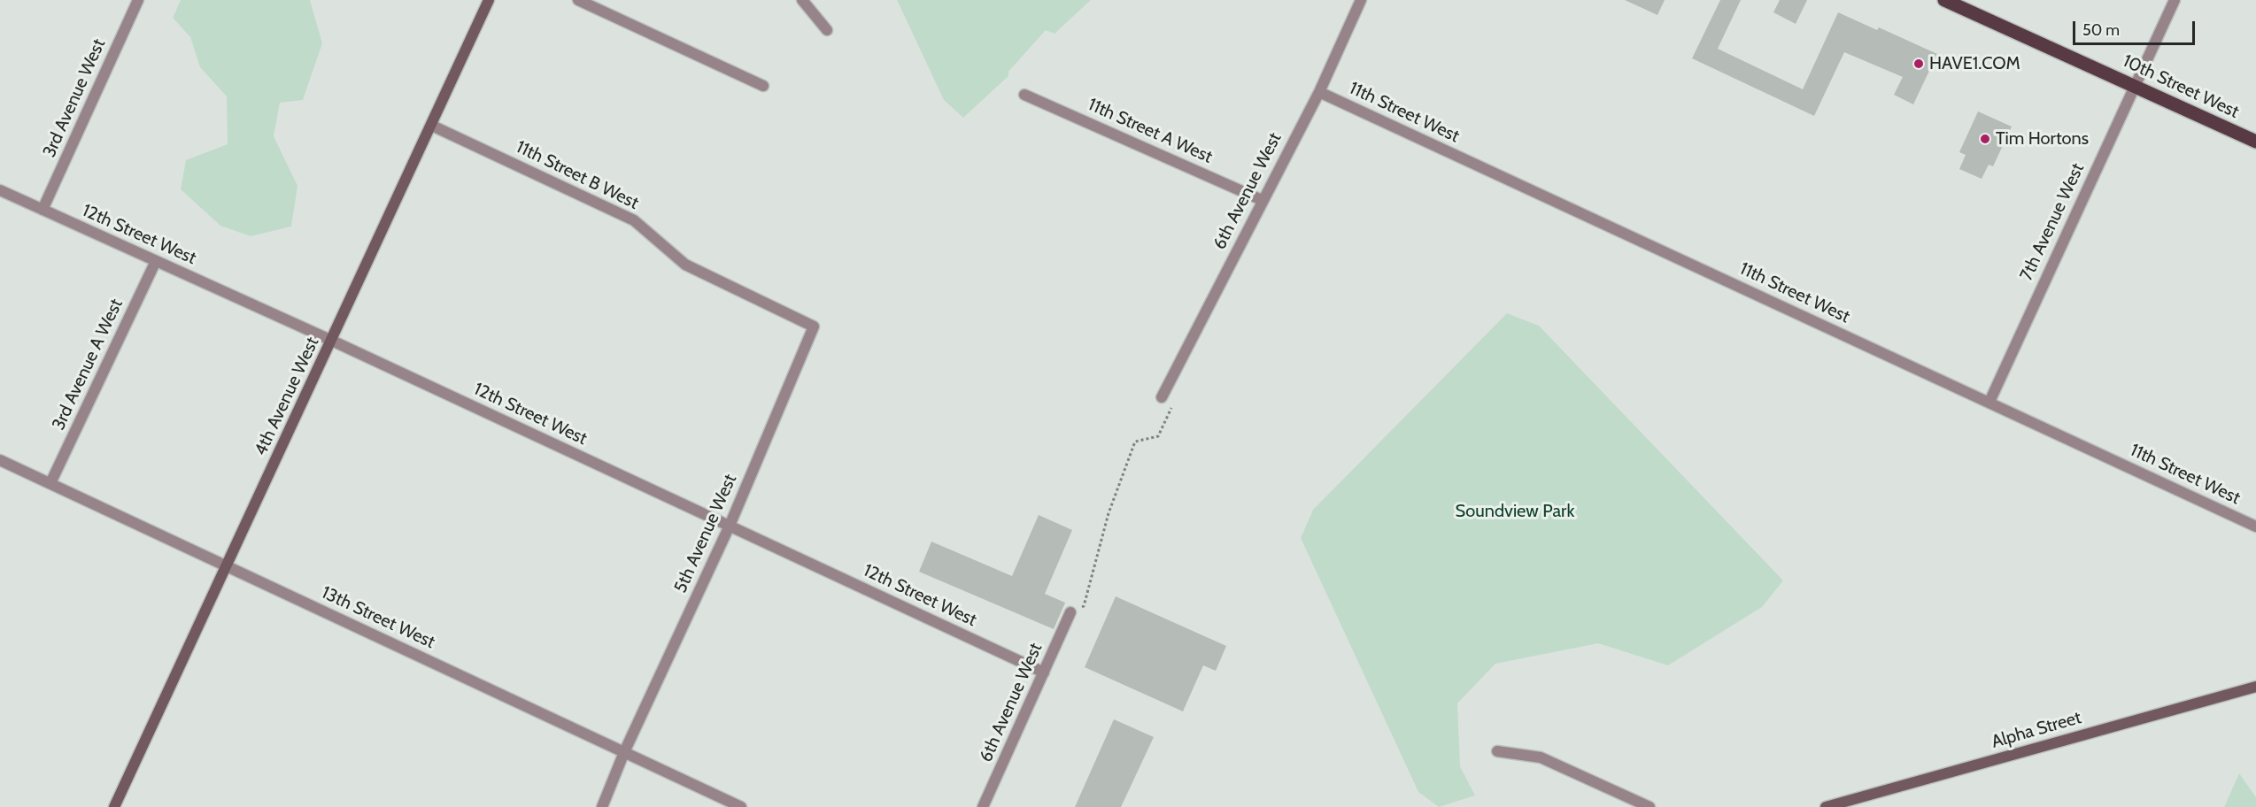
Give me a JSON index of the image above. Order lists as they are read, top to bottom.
{
  "streets": {
    "main road": ["10th Street West"],
    "street": [
      "3rd Avenue West",
      "11th Street West",
      "11th Street A West",
      "11th Street B West",
      "6th Avenue West",
      "7th Avenue West",
      "12th Street West",
      "3rd Avenue A West",
      "4th Avenue West",
      "5th Avenue West",
      "13th Street West",
      "Alpha Street"
    ]
  },
  "crossings": [
    ["10th Street West", "7th Avenue West"],
    ["3rd Avenue West", "12th Street West"],
    ["11th Street West", "6th Avenue West"],
    ["11th Street West", "7th Avenue West"],
    ["11th Street A West", "6th Avenue West"],
    ["11th Street B West", "4th Avenue West"],
    ["11th Street B West", "5th Avenue West"],
    ["6th Avenue West", "12th Street West"],
    ["12th Street West", "3rd Avenue A West"],
    ["12th Street West", "4th Avenue West"],
    ["12th Street West", "5th Avenue West"],
    ["3rd Avenue A West", "13th Street West"],
    ["4th Avenue West", "13th Street West"],
    ["5th Avenue West", "13th Street West"]
  ],
  "parks": ["Soundview Park"],
  "places": ["HAVE1.COM", "Tim Hortons"],
  "scale_bar": "50 m"
}
